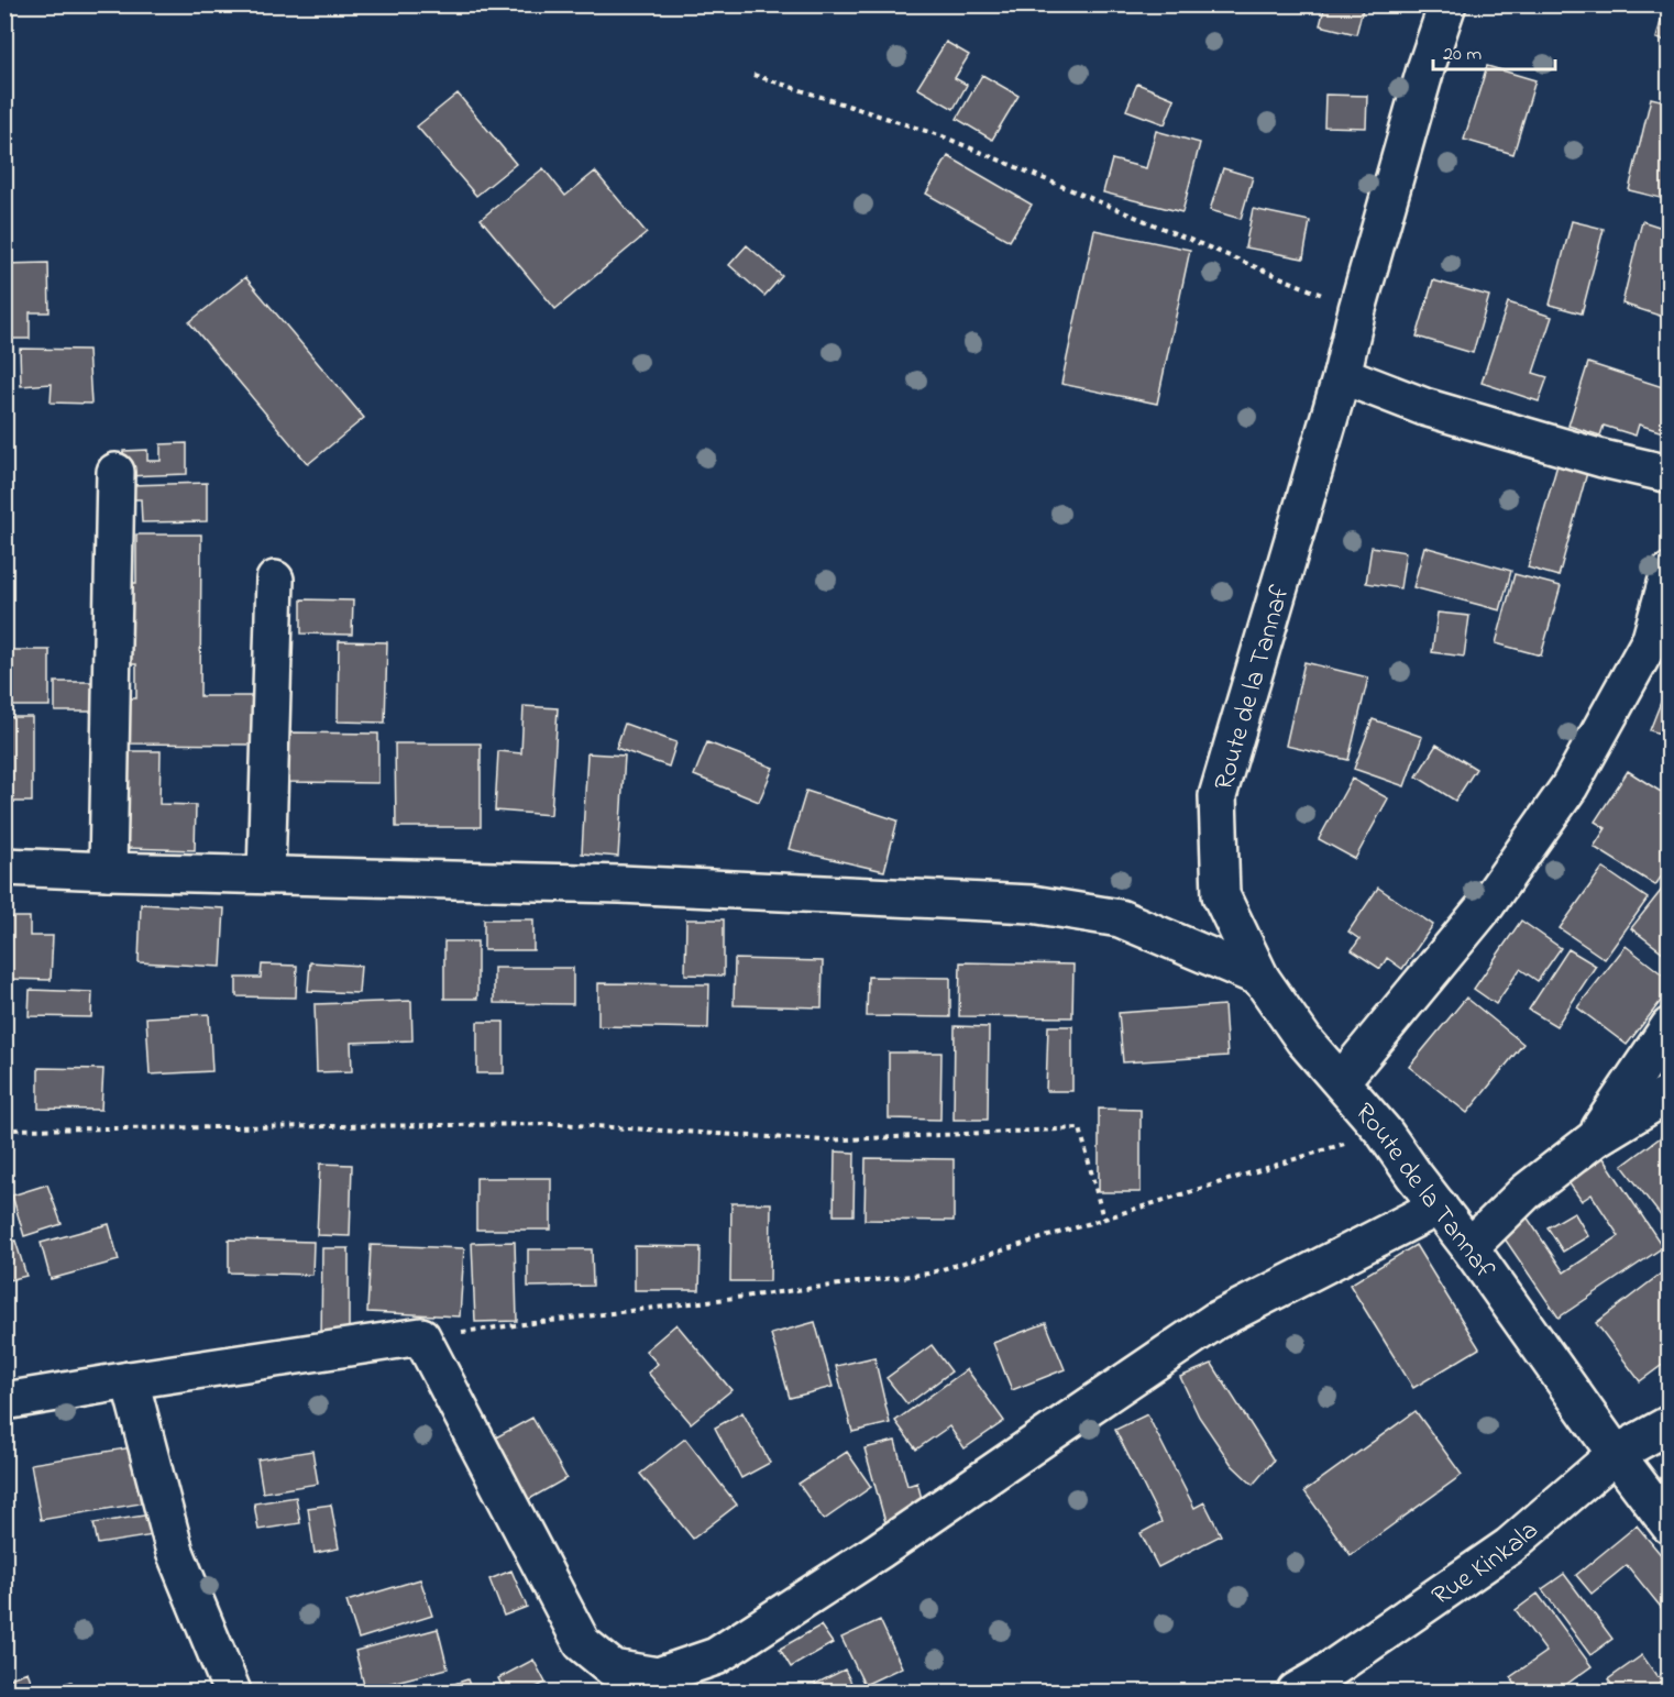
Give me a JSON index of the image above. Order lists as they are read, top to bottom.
{
  "streets": {
    "street": ["Route de la Tannaf", "Rue Kinkala"]
  },
  "crossings": [
    ["Route de la Tannaf", "Rue Kinkala"]
  ],
  "scale_bar": "20 m"
}
